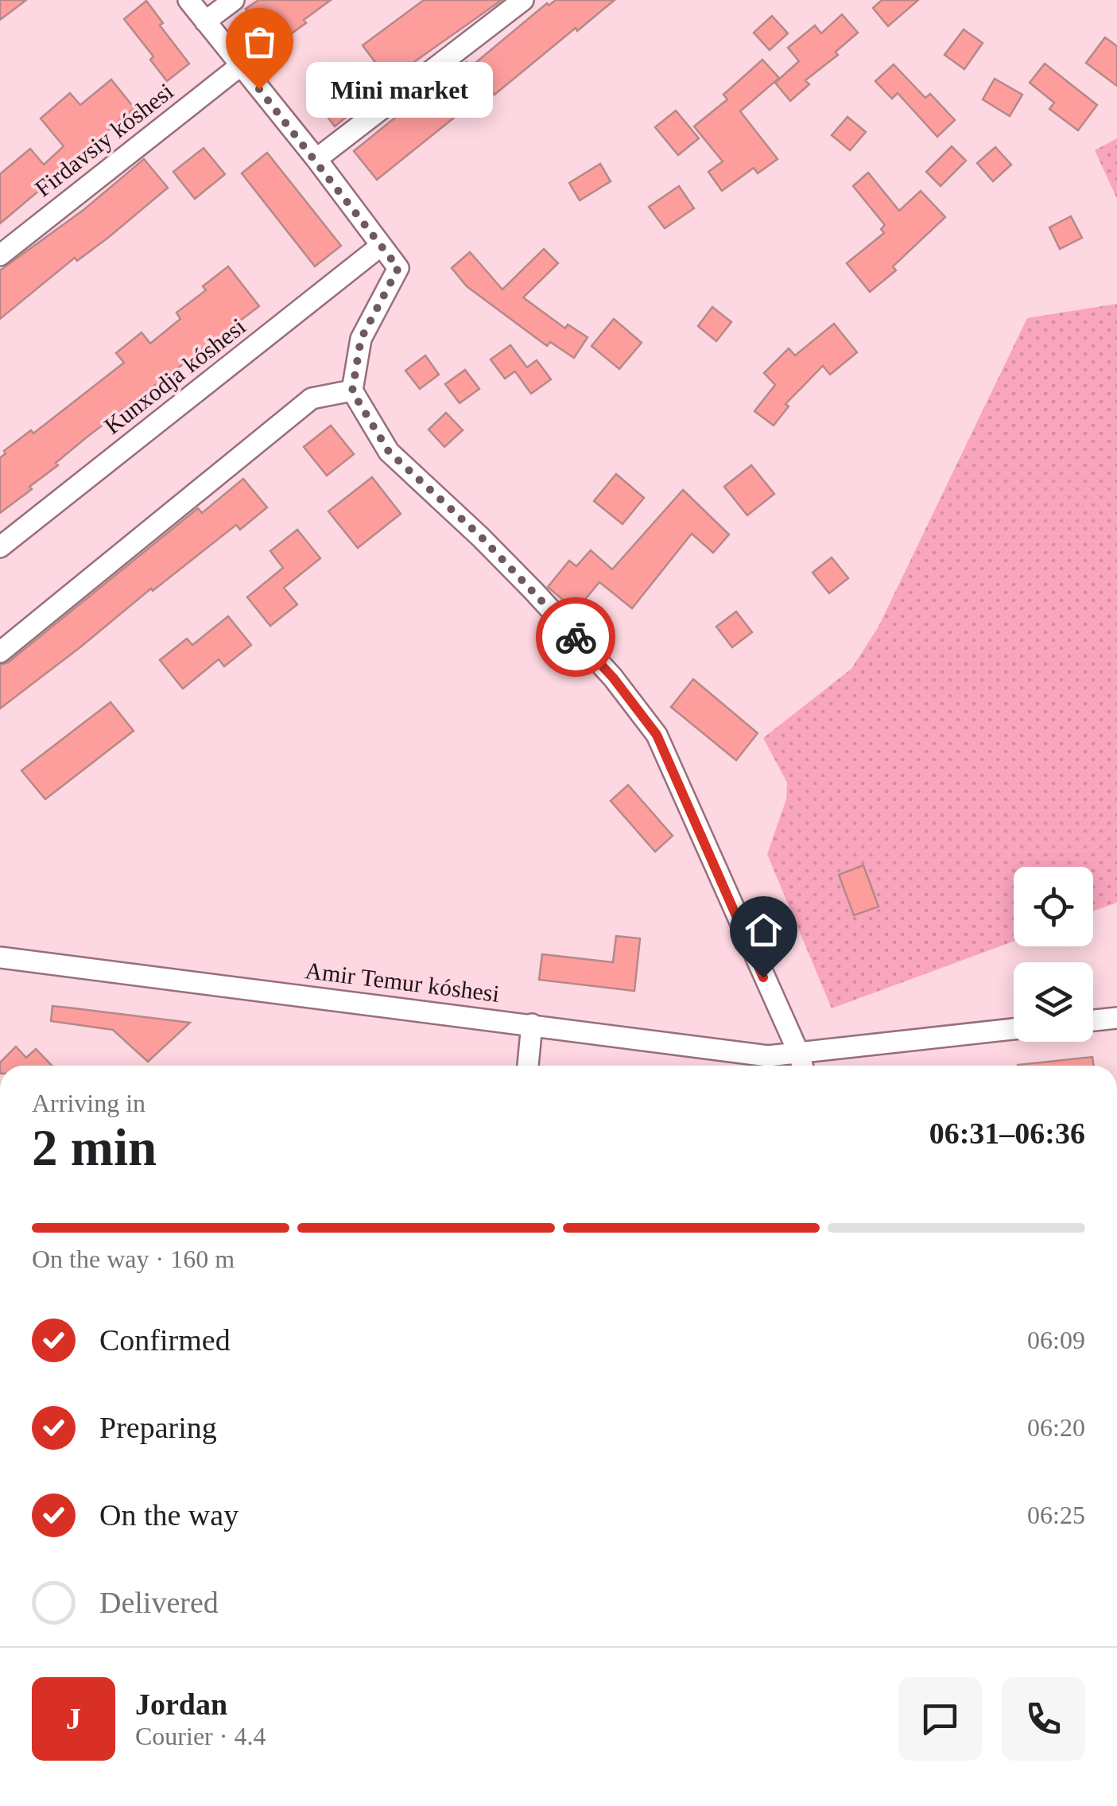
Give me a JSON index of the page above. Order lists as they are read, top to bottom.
{
  "streets": {
    "street": ["Firdavsiy kóshesi", "Kunxodja kóshesi", "Amir Temur kóshesi"]
  },
  "places": ["Mini market"],
  "page": {
    "bubble": "Mini market",
    "heading": ["2 min", "Arriving in", "06:31–06:36"],
    "panel": ["Jordan", "Courier · 4.4"],
    "bar": "On the way · 160 m",
    "list": [
      ["Confirmed", "06:09"],
      ["Preparing", "06:20"],
      ["On the way", "06:25"],
      "Delivered"
    ],
    "round": "J"
  }
}
